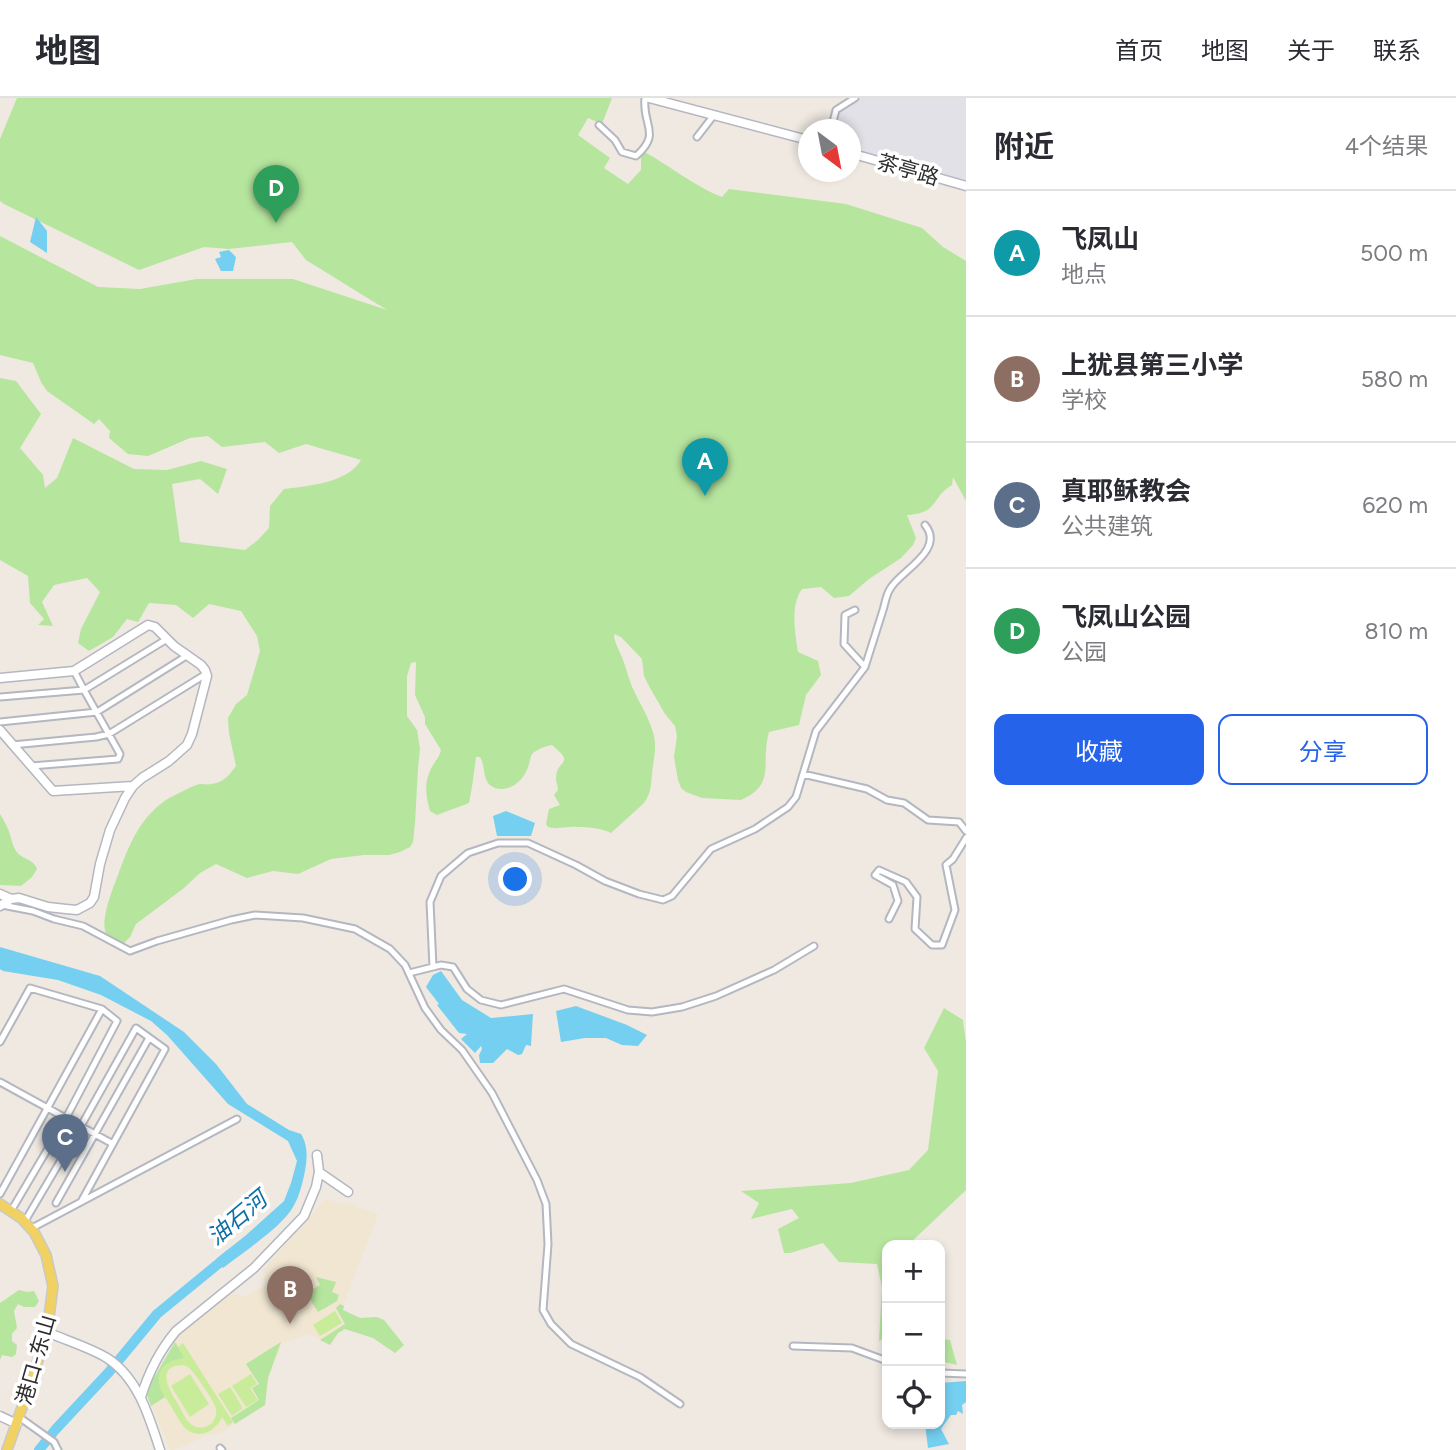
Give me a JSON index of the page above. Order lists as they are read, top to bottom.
{
  "streets": {
    "main road": ["港口-东山"],
    "street": ["茶亭路"]
  },
  "water": ["油石河"],
  "north": "bottom right",
  "page": {
    "header": "地图",
    "nav": [
      "首页",
      "地图",
      "关于",
      "联系"
    ],
    "heading": ["附近", "4个结果"],
    "pins": [
      "D",
      "A",
      "C",
      "B"
    ],
    "list": [
      {
        "mark": "A",
        "name": "飞凤山",
        "note": "地点",
        "value": "500 m"
      },
      {
        "mark": "B",
        "name": "上犹县第三小学",
        "note": "学校",
        "value": "580 m"
      },
      {
        "mark": "C",
        "name": "真耶稣教会",
        "note": "公共建筑",
        "value": "620 m"
      },
      {
        "mark": "D",
        "name": "飞凤山公园",
        "note": "公园",
        "value": "810 m"
      }
    ],
    "buttons": ["收藏", "分享"],
    "map_buttons": ["+", "−"]
  }
}
